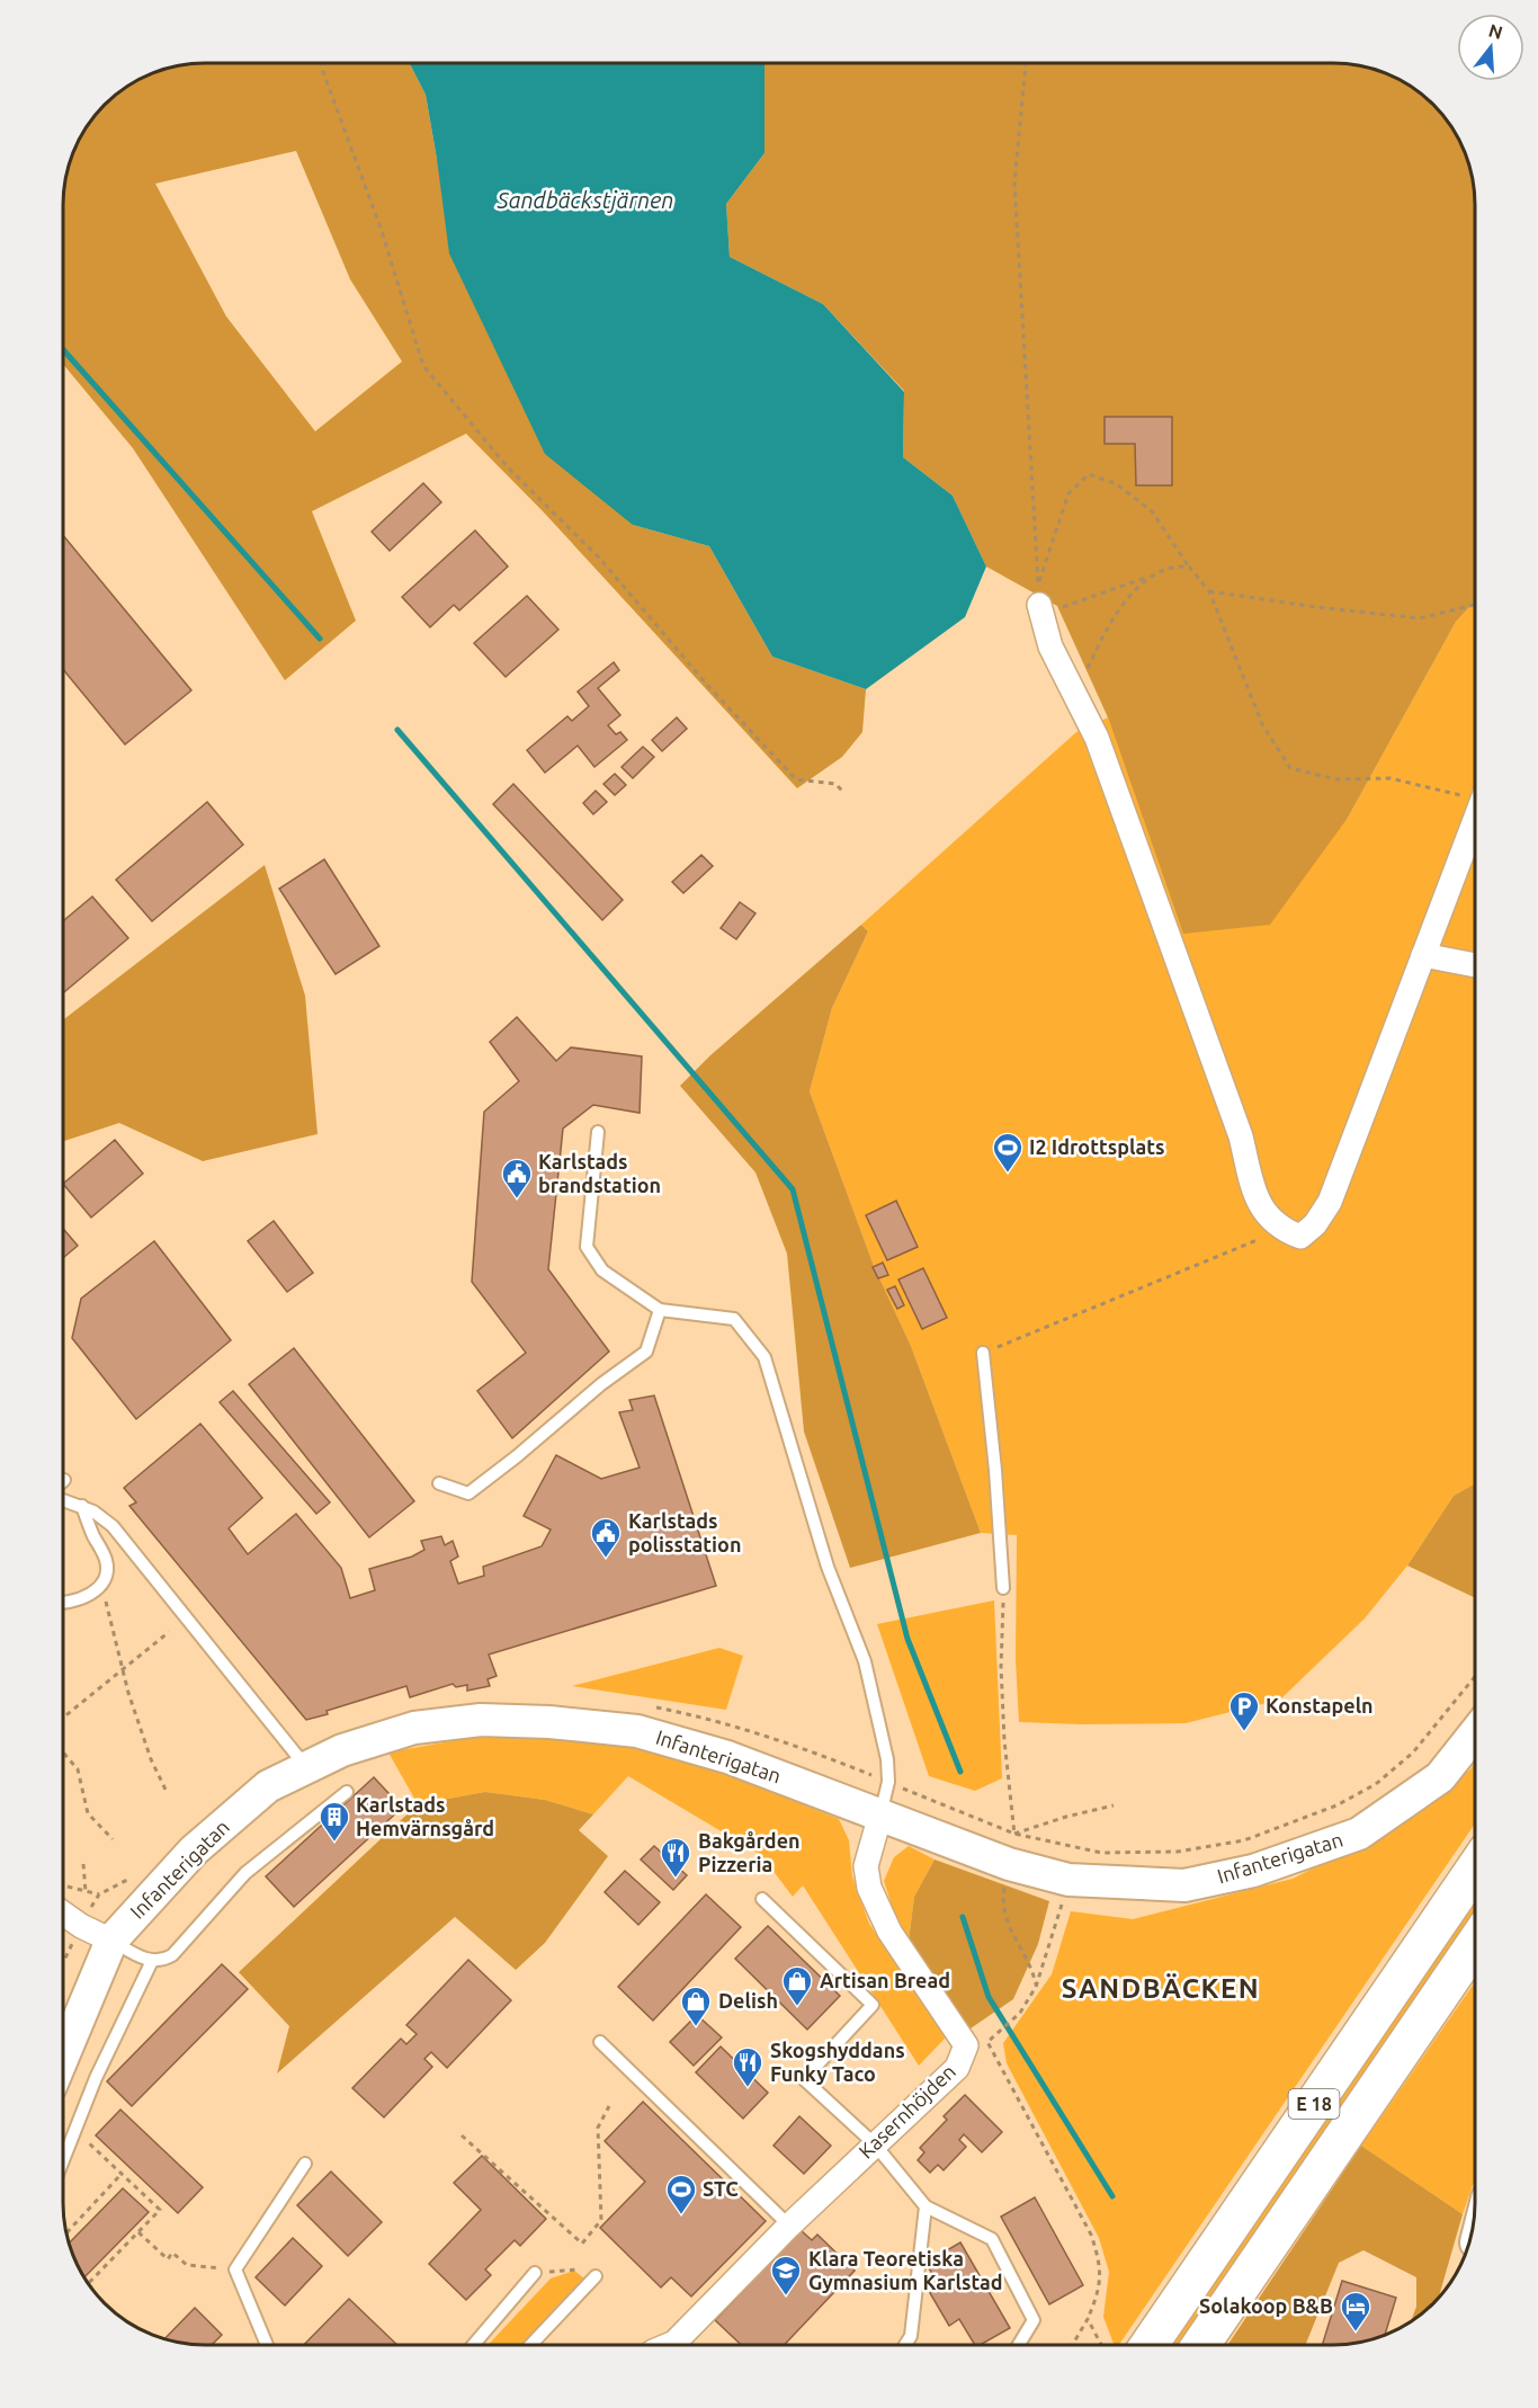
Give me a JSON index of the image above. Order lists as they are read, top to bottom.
{
  "streets": {
    "highway": ["E 18"],
    "street": ["Infanterigatan", "Kasernhöjden"]
  },
  "crossings": [
    ["Infanterigatan", "Kasernhöjden"]
  ],
  "districts": ["SANDBÄCKEN"],
  "water": ["Sandbäckstjärnen"],
  "places": {
    "sports": ["I2 Idrottsplats", "STC"],
    "public building": ["Karlstads brandstation", "Karlstads polisstation"],
    "parking": ["Konstapeln"],
    "building": ["Karlstads Hemvärnsgård"],
    "restaurant": ["Bakgården Pizzeria", "Skogshyddans Funky Taco"],
    "shop": ["Artisan Bread", "Delish"],
    "school or university": ["Klara Teoretiska Gymnasium Karlstad"],
    "hotel": ["Solakoop B&B"]
  },
  "north": "top"
}
